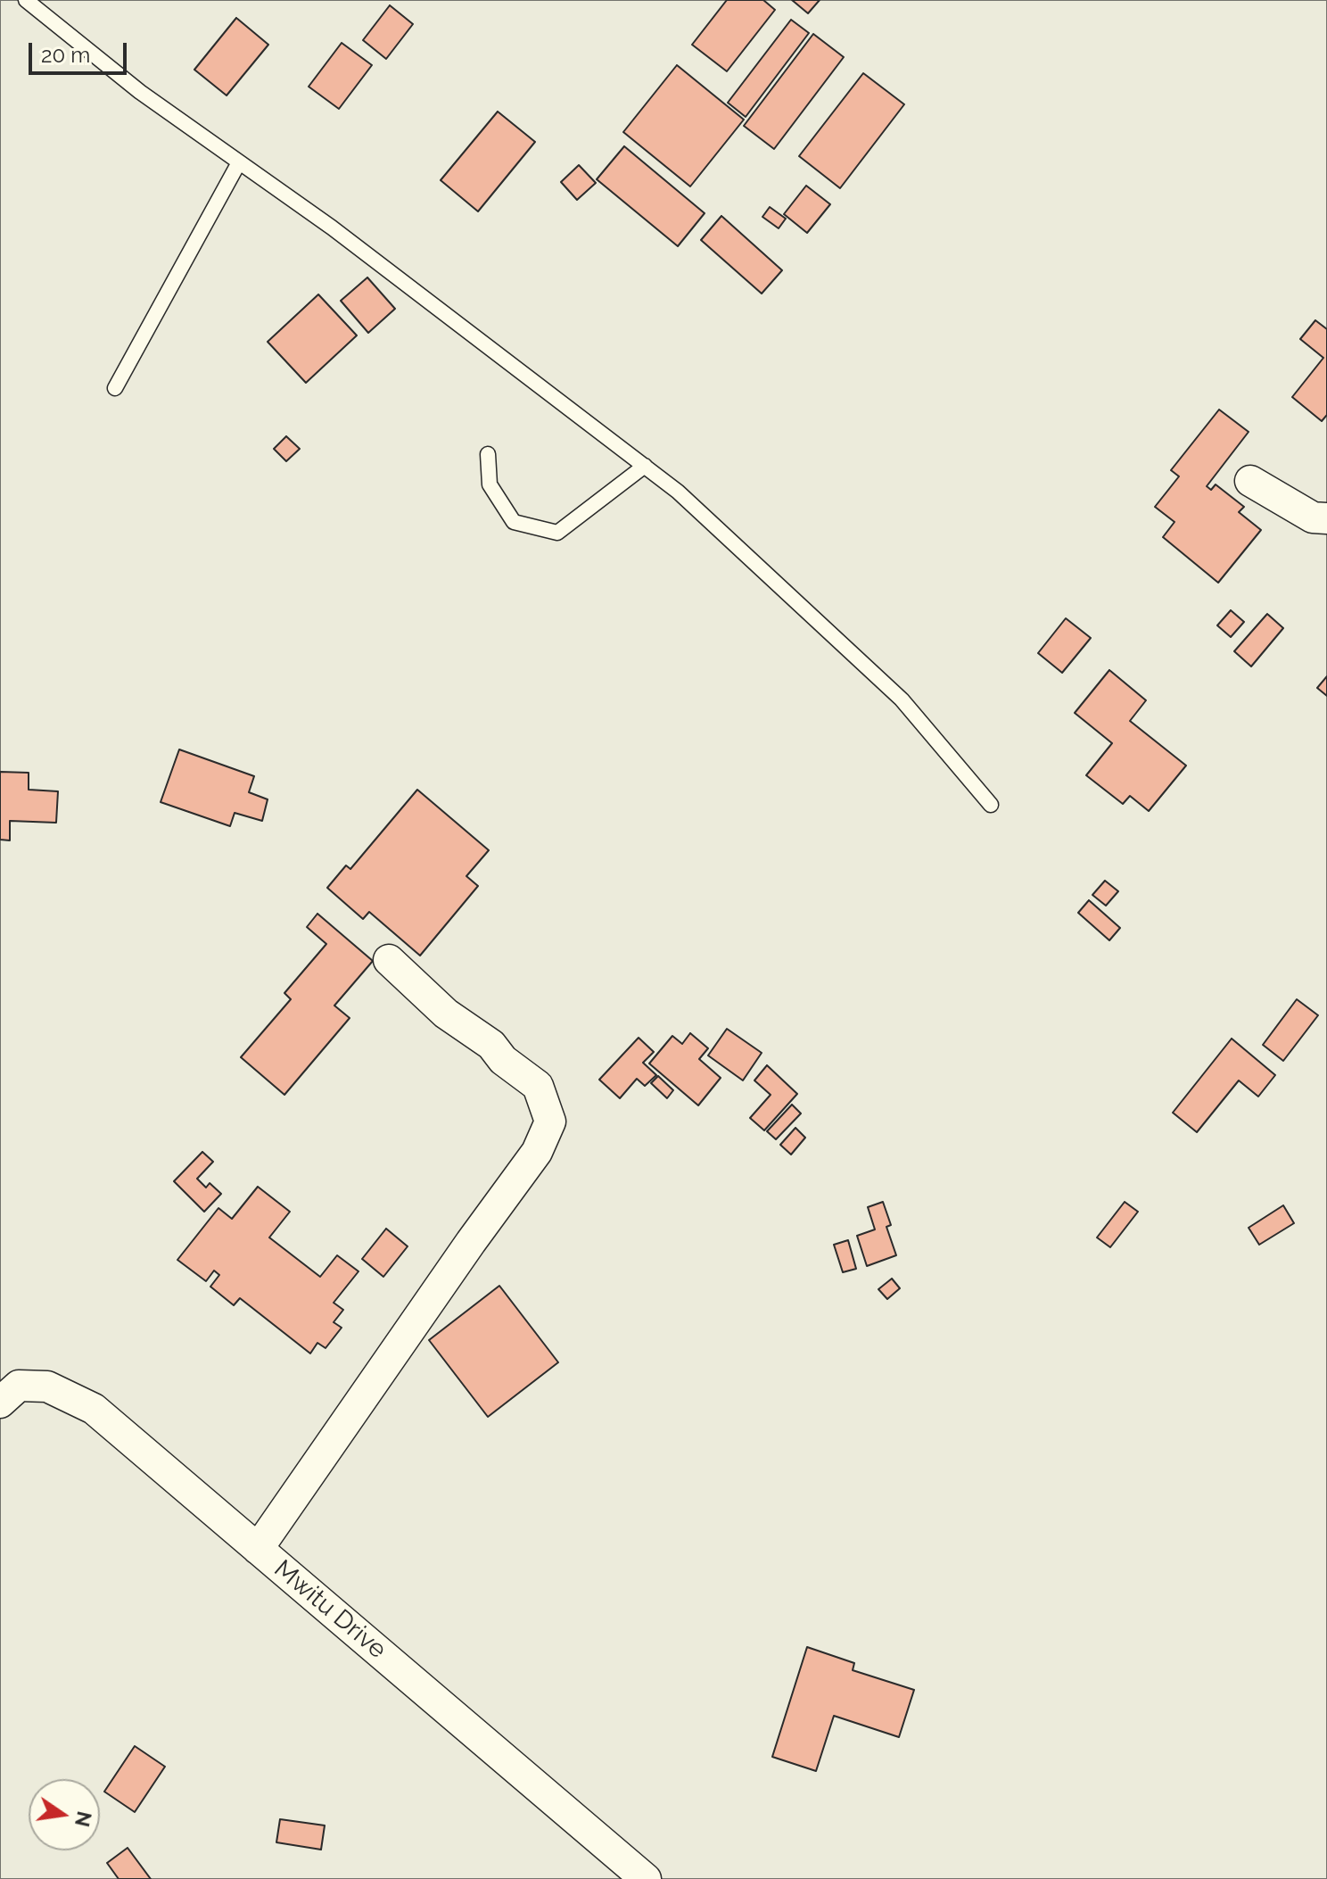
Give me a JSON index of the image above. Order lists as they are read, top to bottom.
{
  "streets": {
    "street": ["Mwitu Drive"]
  },
  "scale_bar": "20 m",
  "north": "right"
}
